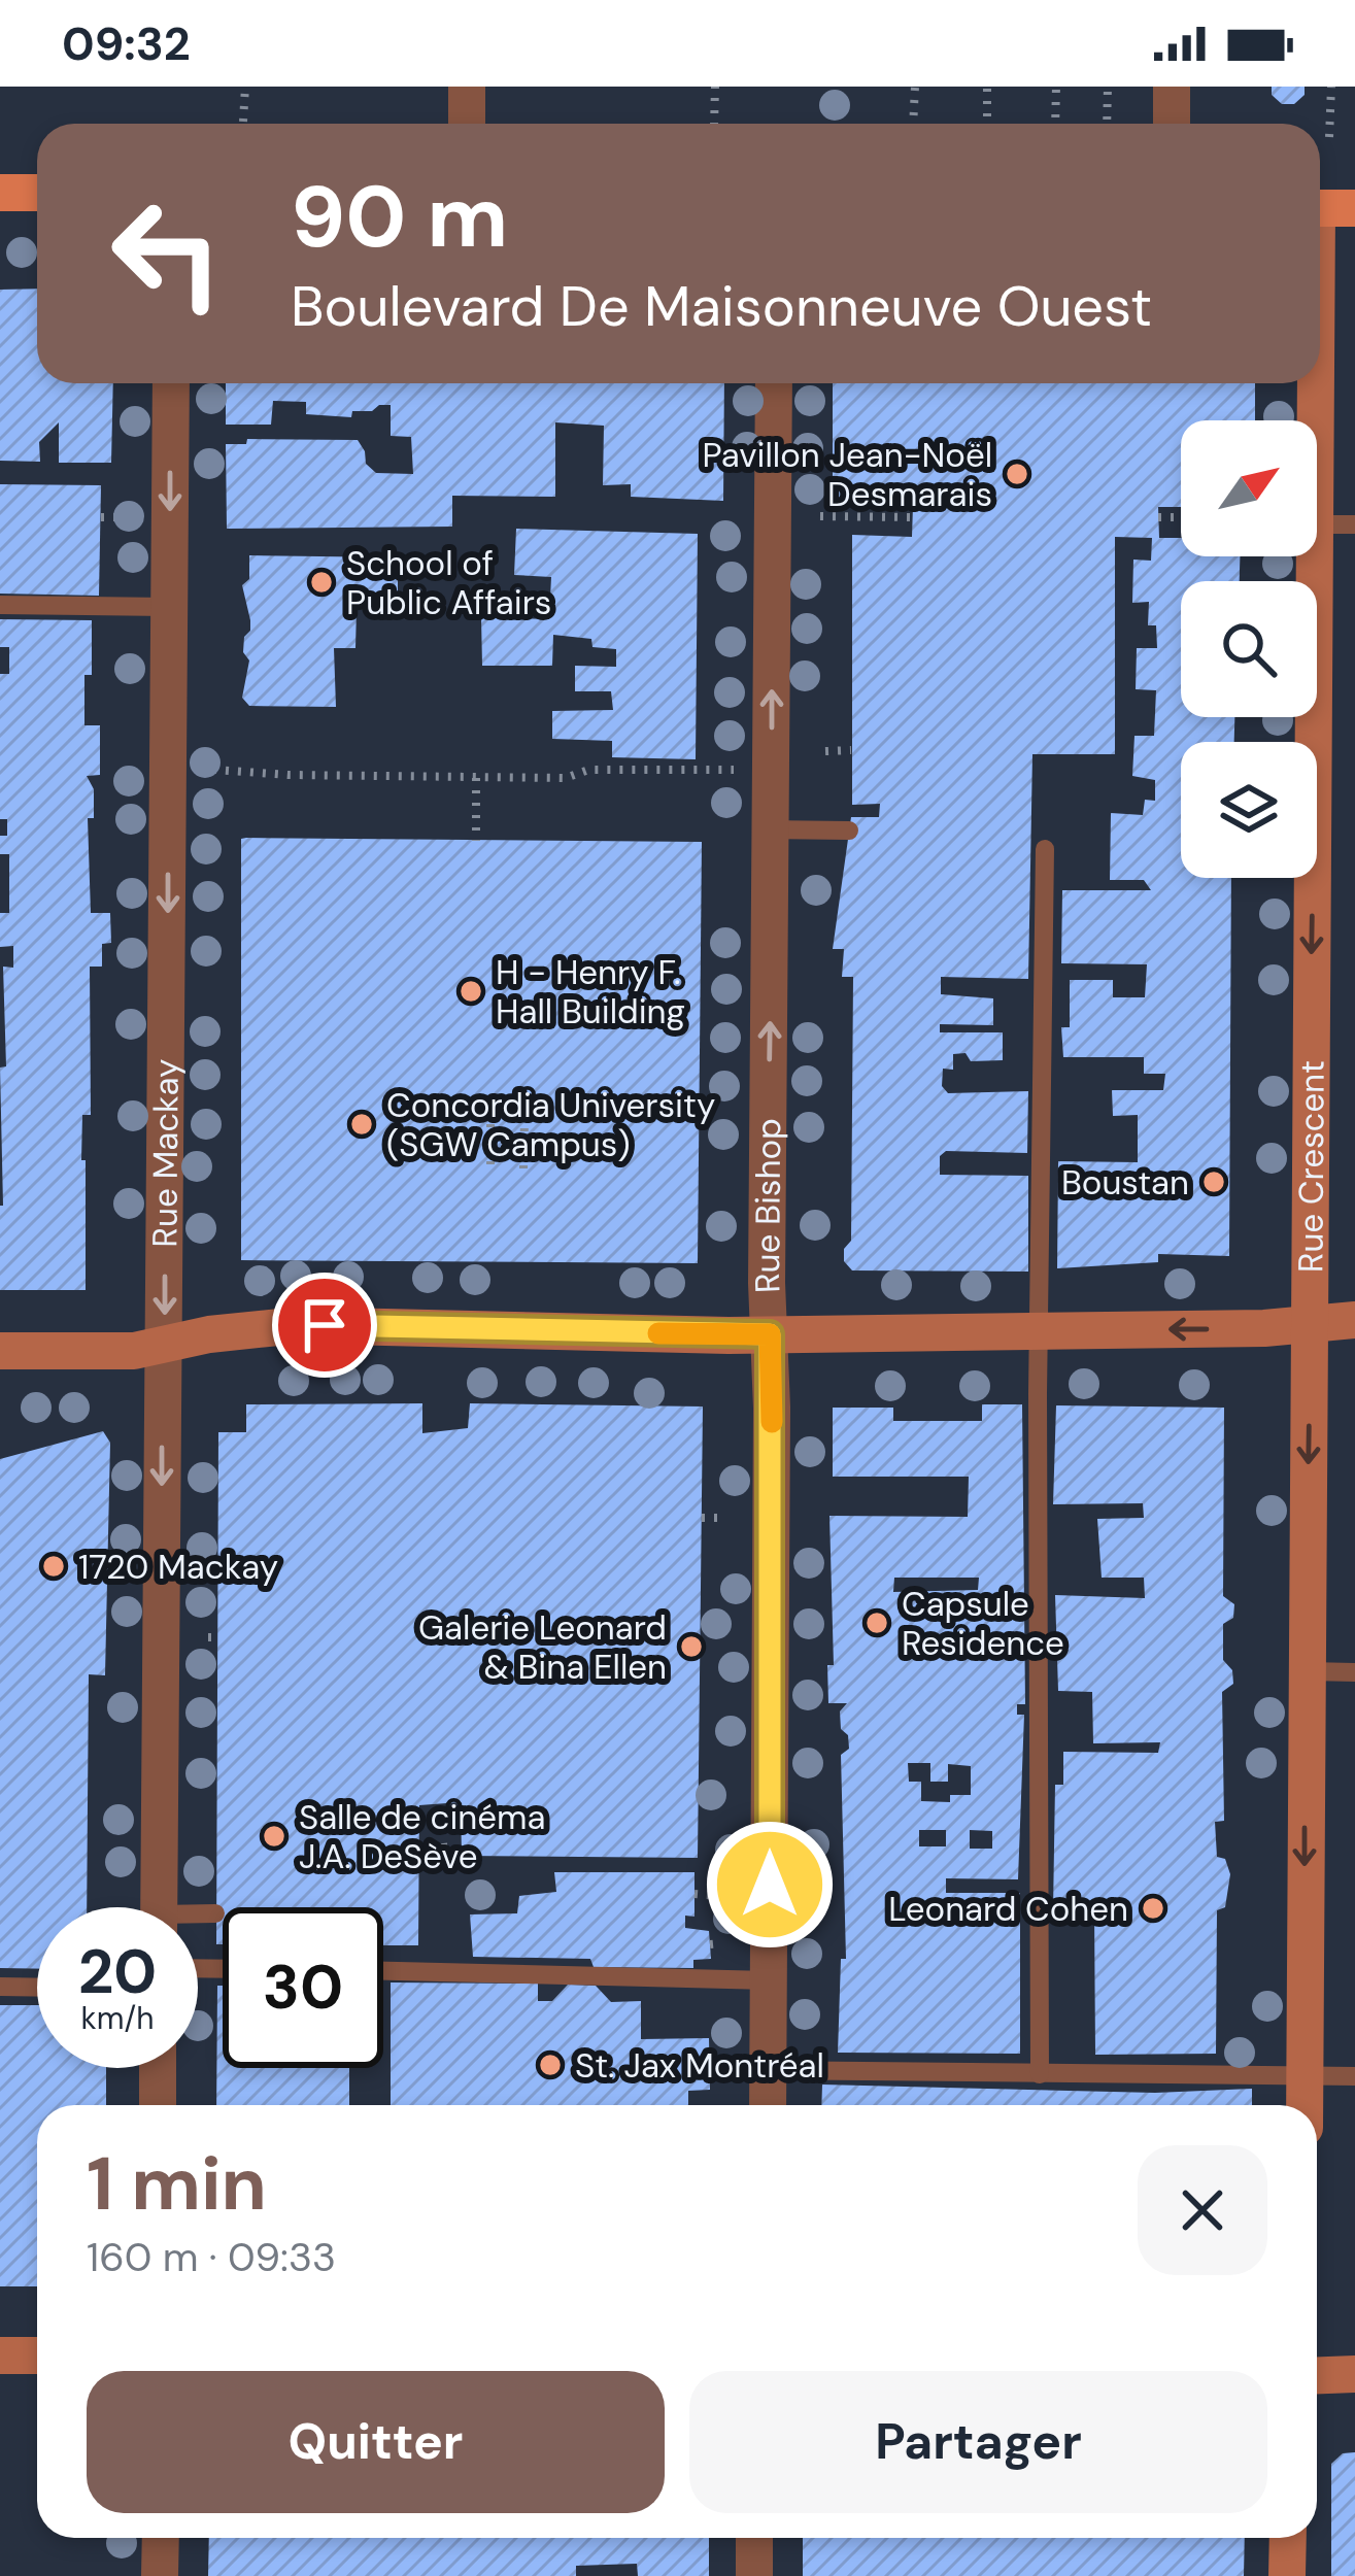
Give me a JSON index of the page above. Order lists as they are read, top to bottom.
{
  "streets": {
    "street": ["Rue Mackay", "Rue Crescent", "Rue Bishop"]
  },
  "one_way": ["Rue Mackay", "Rue Crescent", "Rue Bishop"],
  "places": [
    "Pavillon Jean-Noël Desmarais",
    "School of Public Affairs",
    "H - Henry F. Hall Building",
    "Concordia University (SGW Campus)",
    "Boustan",
    "1720 Mackay",
    "Capsule Residence",
    "Galerie Leonard & Bina Ellen",
    "Salle de cinéma J.A. DeSève",
    "Leonard Cohen",
    "St. Jax Montréal"
  ],
  "north": "top right",
  "page": {
    "status": "09:32",
    "turn": ["90 m", "Boulevard De Maisonneuve Ouest"],
    "speed": "20 km/h",
    "limit": "30",
    "heading": ["1 min", "160 m · 09:33"],
    "buttons": ["Quitter", "Partager"]
  }
}
